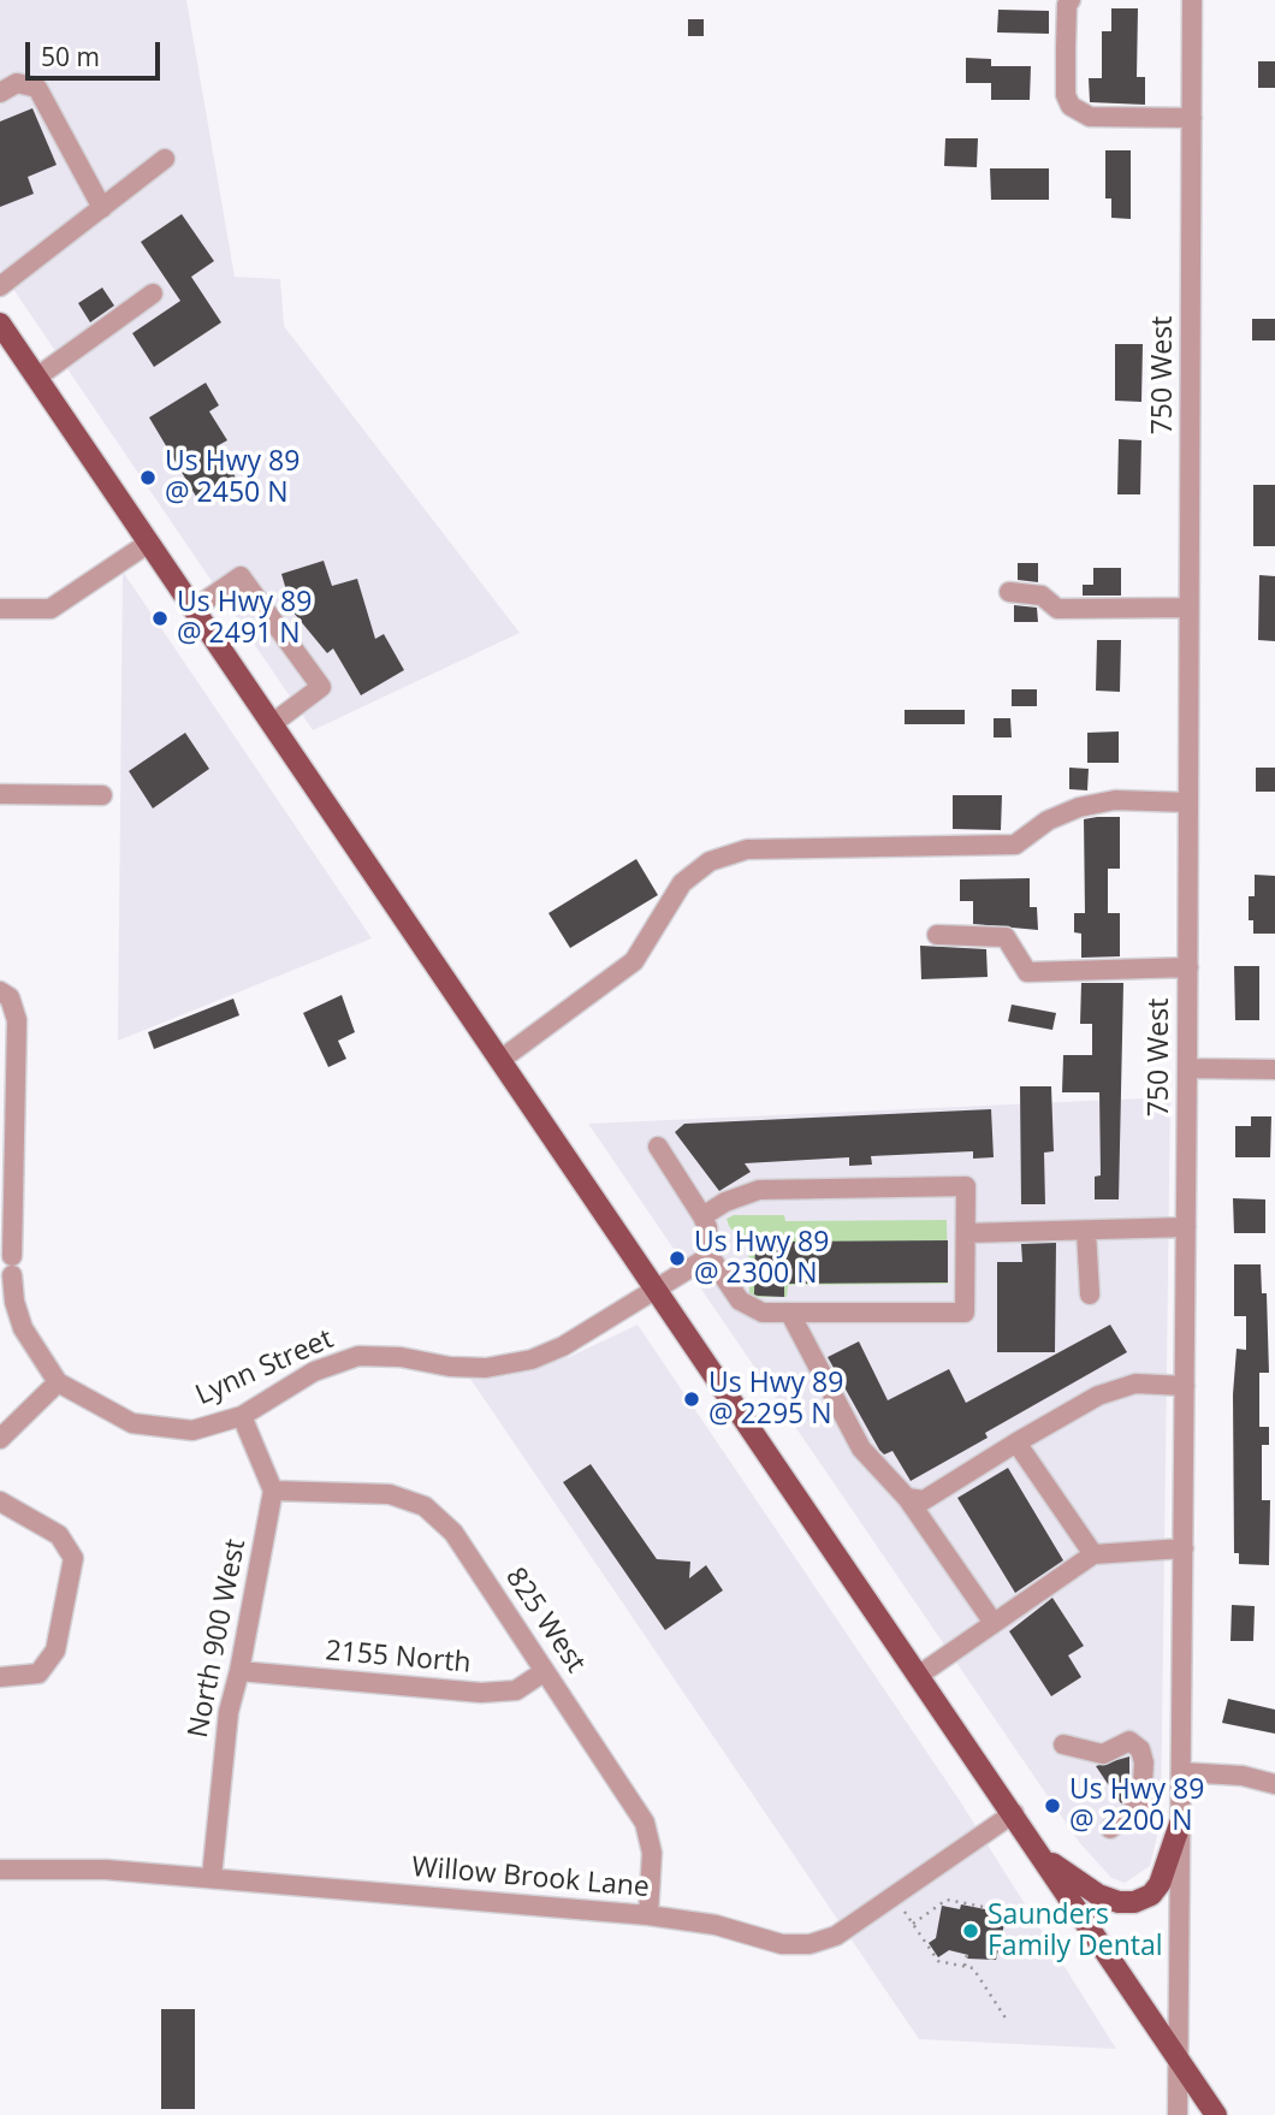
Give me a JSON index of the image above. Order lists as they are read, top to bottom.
{
  "streets": {
    "street": [
      "750 West",
      "Lynn Street",
      "825 West",
      "North 900 West",
      "2155 North",
      "Willow Brook Lane"
    ]
  },
  "crossings": [
    ["825 West", "North 900 West"],
    ["825 West", "2155 North"],
    ["825 West", "Willow Brook Lane"],
    ["North 900 West", "2155 North"],
    ["North 900 West", "Willow Brook Lane"]
  ],
  "places": [
    "Us Hwy 89 @ 2450 N",
    "Us Hwy 89 @ 2491 N",
    "Us Hwy 89 @ 2300 N",
    "Us Hwy 89 @ 2295 N",
    "Us Hwy 89 @ 2200 N",
    "Saunders Family Dental"
  ],
  "scale_bar": "50 m"
}
